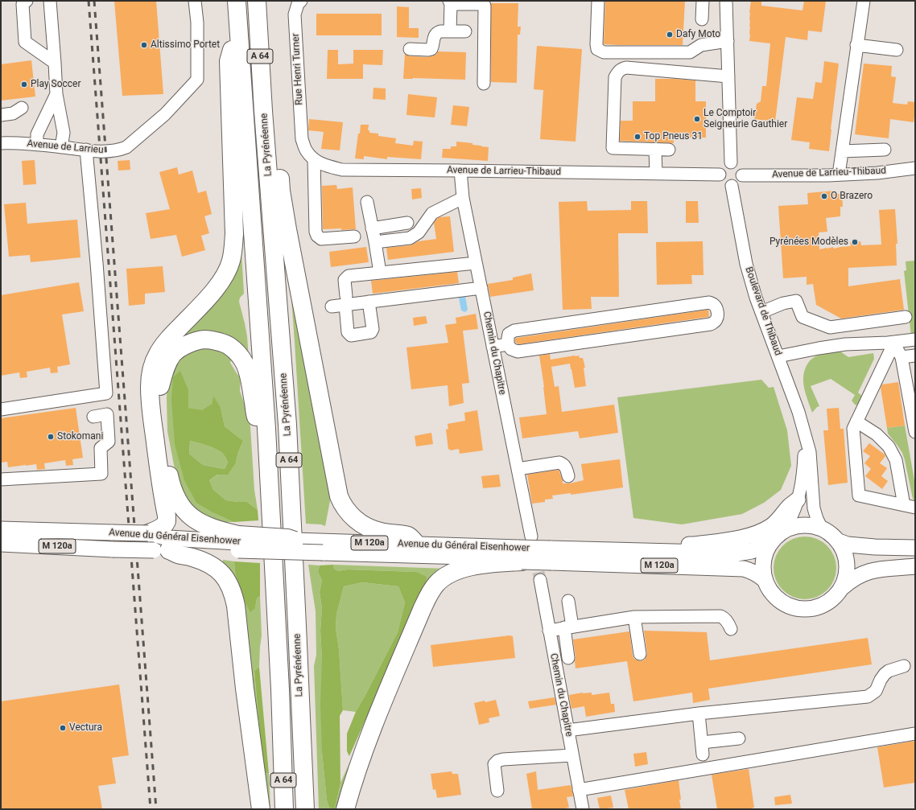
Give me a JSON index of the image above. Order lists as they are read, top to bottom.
{
  "streets": {
    "highway": ["A 64", "La Pyrénéenne"],
    "main road": ["Avenue du Général Eisenhower", "M 120a"],
    "street": [
      "Rue Henri Turner",
      "Avenue de Larrieu",
      "Avenue de Larrieu-Thibaud",
      "Boulevard de Thibaud",
      "Chemin du Chapitre"
    ]
  },
  "crossings": [
    ["Rue Henri Turner", "Avenue de Larrieu-Thibaud"],
    ["Avenue de Larrieu-Thibaud", "Boulevard de Thibaud"],
    ["Avenue de Larrieu-Thibaud", "Chemin du Chapitre"],
    ["Boulevard de Thibaud", "Avenue du Général Eisenhower"]
  ],
  "places": [
    "Dafy Moto",
    "Altissimo Portet",
    "Play Soccer",
    "Le Comptoir Seigneurie Gauthier",
    "Top Pneus 31",
    "O Brazero",
    "Pyrénées Modèles",
    "Stokomani",
    "Vectura"
  ]
}
